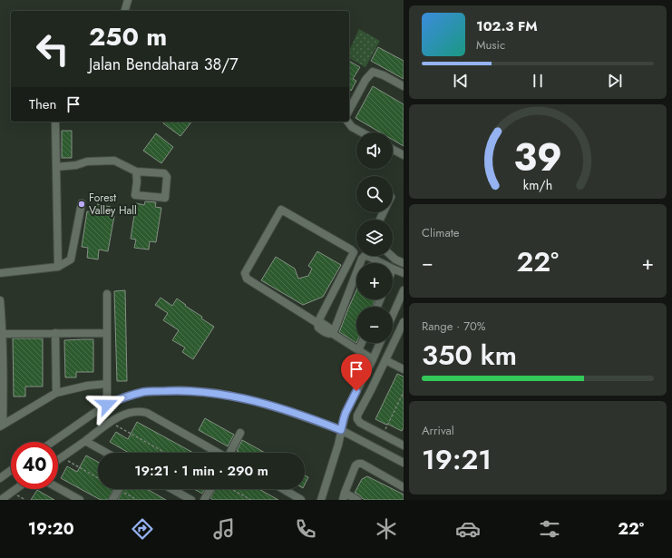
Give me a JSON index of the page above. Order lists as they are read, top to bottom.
{
  "places": ["Forest Valley Hall"],
  "page": {
    "turn": ["250 m", "Jalan Bendahara 38/7"],
    "song": ["102.3 FM", "Music"],
    "then": "Then",
    "map_buttons": ["+", "−"],
    "tile": [
      "Climate",
      ["Range · 70%", "350 km"],
      ["Arrival", "19:21"]
    ],
    "heat": ["−", "22°", "+"],
    "limit": "40",
    "trip": "19:21 · 1 min · 290 m",
    "tabs": ["19:20", "22°"],
    "gauge": ["39", "km/h"]
  }
}
